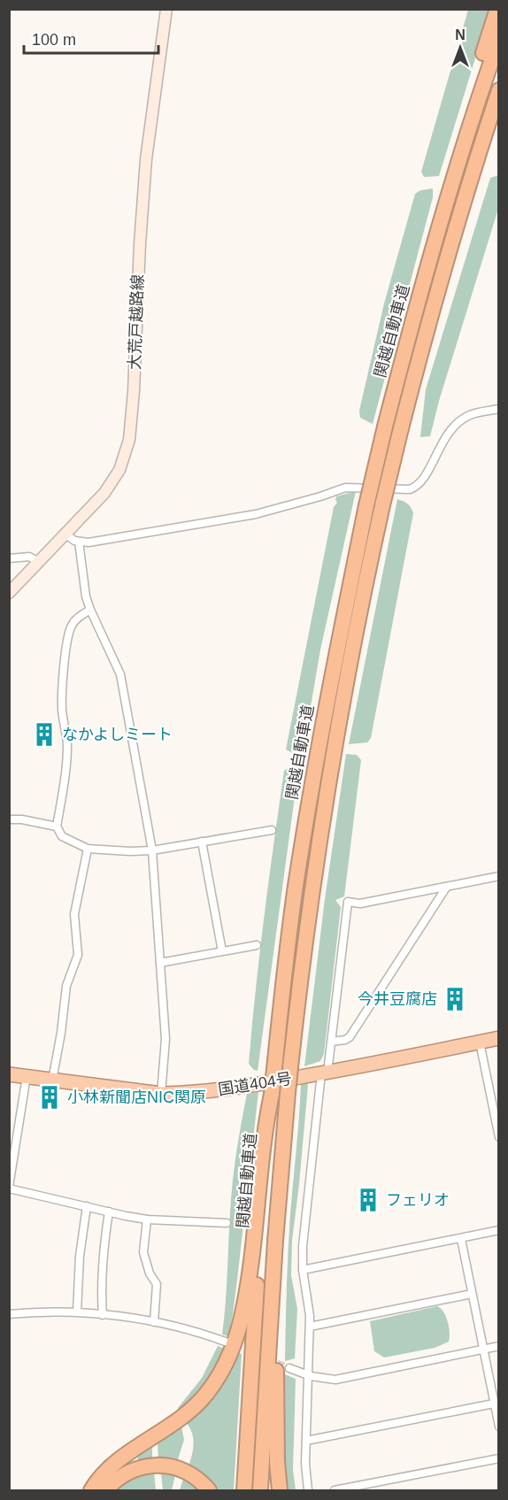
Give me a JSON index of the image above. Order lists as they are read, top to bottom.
{
  "streets": {
    "highway": ["関越自動車道", "国道404号"],
    "main road": ["大荒戸越路線"]
  },
  "places": {
    "building": [
      "なかよしミート",
      "今井豆腐店",
      "小林新聞店NIC関原",
      "フェリオ"
    ]
  },
  "scale_bar": "100 m",
  "north": "top"
}
